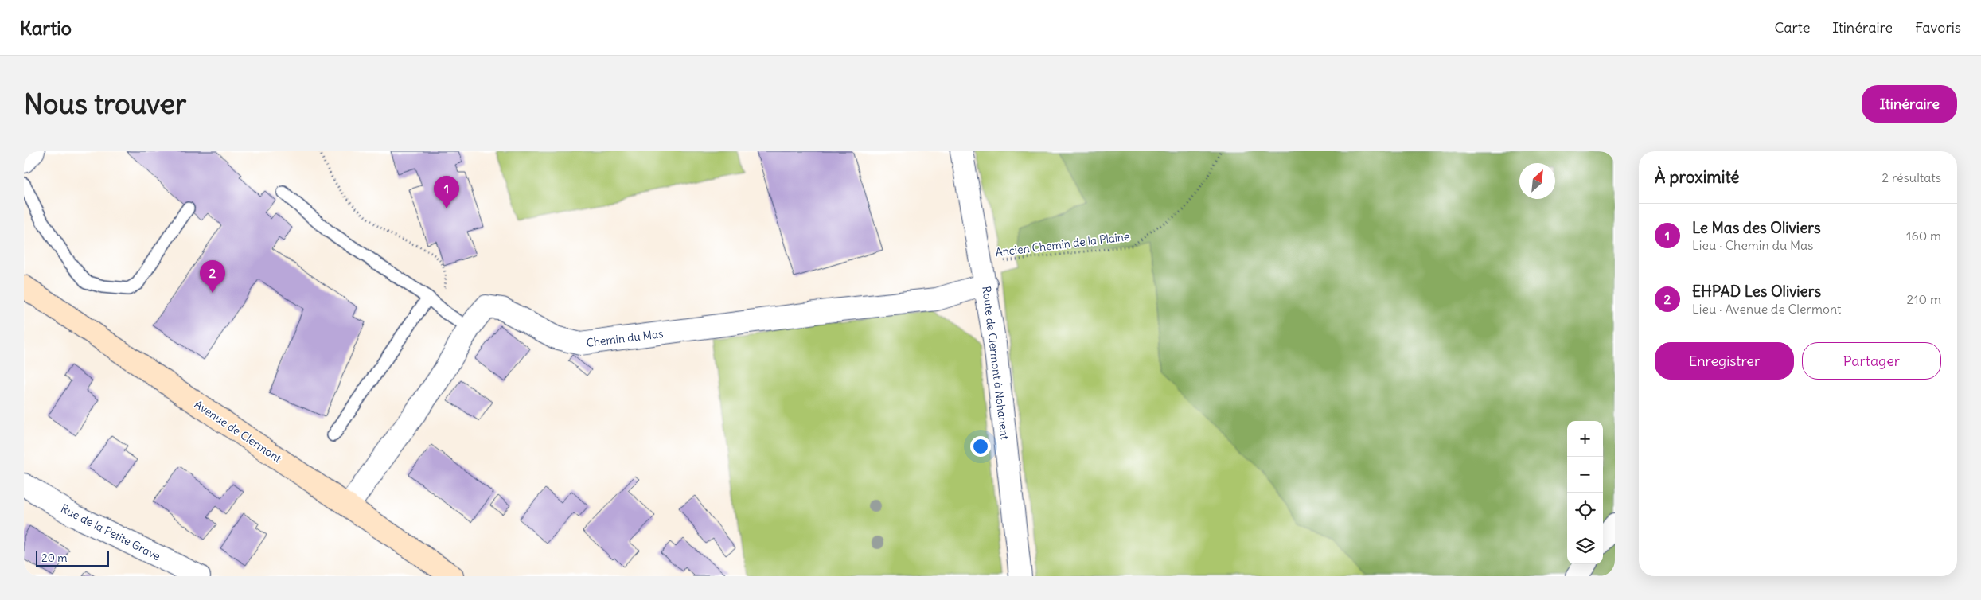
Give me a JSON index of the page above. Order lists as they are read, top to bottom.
{
  "streets": {
    "main road": ["Avenue de Clermont"],
    "street": ["Chemin du Mas", "Route de Clermont à Nohanent", "Rue de la Petite Grave"],
    "path": ["Ancien Chemin de la Plaine"]
  },
  "crossings": [
    ["Ancien Chemin de la Plaine", "Route de Clermont à Nohanent"],
    ["Chemin du Mas", "Route de Clermont à Nohanent"],
    ["Chemin du Mas", "Avenue de Clermont"]
  ],
  "scale_bar": "20 m",
  "north": "top right",
  "page": {
    "header": "Kartio",
    "nav": ["Carte", "Itinéraire", "Favoris"],
    "buttons": [
      "Itinéraire",
      ["Enregistrer", "Partager"]
    ],
    "title": "Nous trouver",
    "heading": ["À proximité", "2 résultats"],
    "pins": ["1", "2"],
    "list": [
      {
        "mark": "1",
        "name": "Le Mas des Oliviers",
        "note": "Lieu · Chemin du Mas",
        "value": "160 m"
      },
      {
        "mark": "2",
        "name": "EHPAD Les Oliviers",
        "note": "Lieu · Avenue de Clermont",
        "value": "210 m"
      }
    ],
    "map_buttons": ["+", "−"],
    "scale": "20 m"
  }
}
